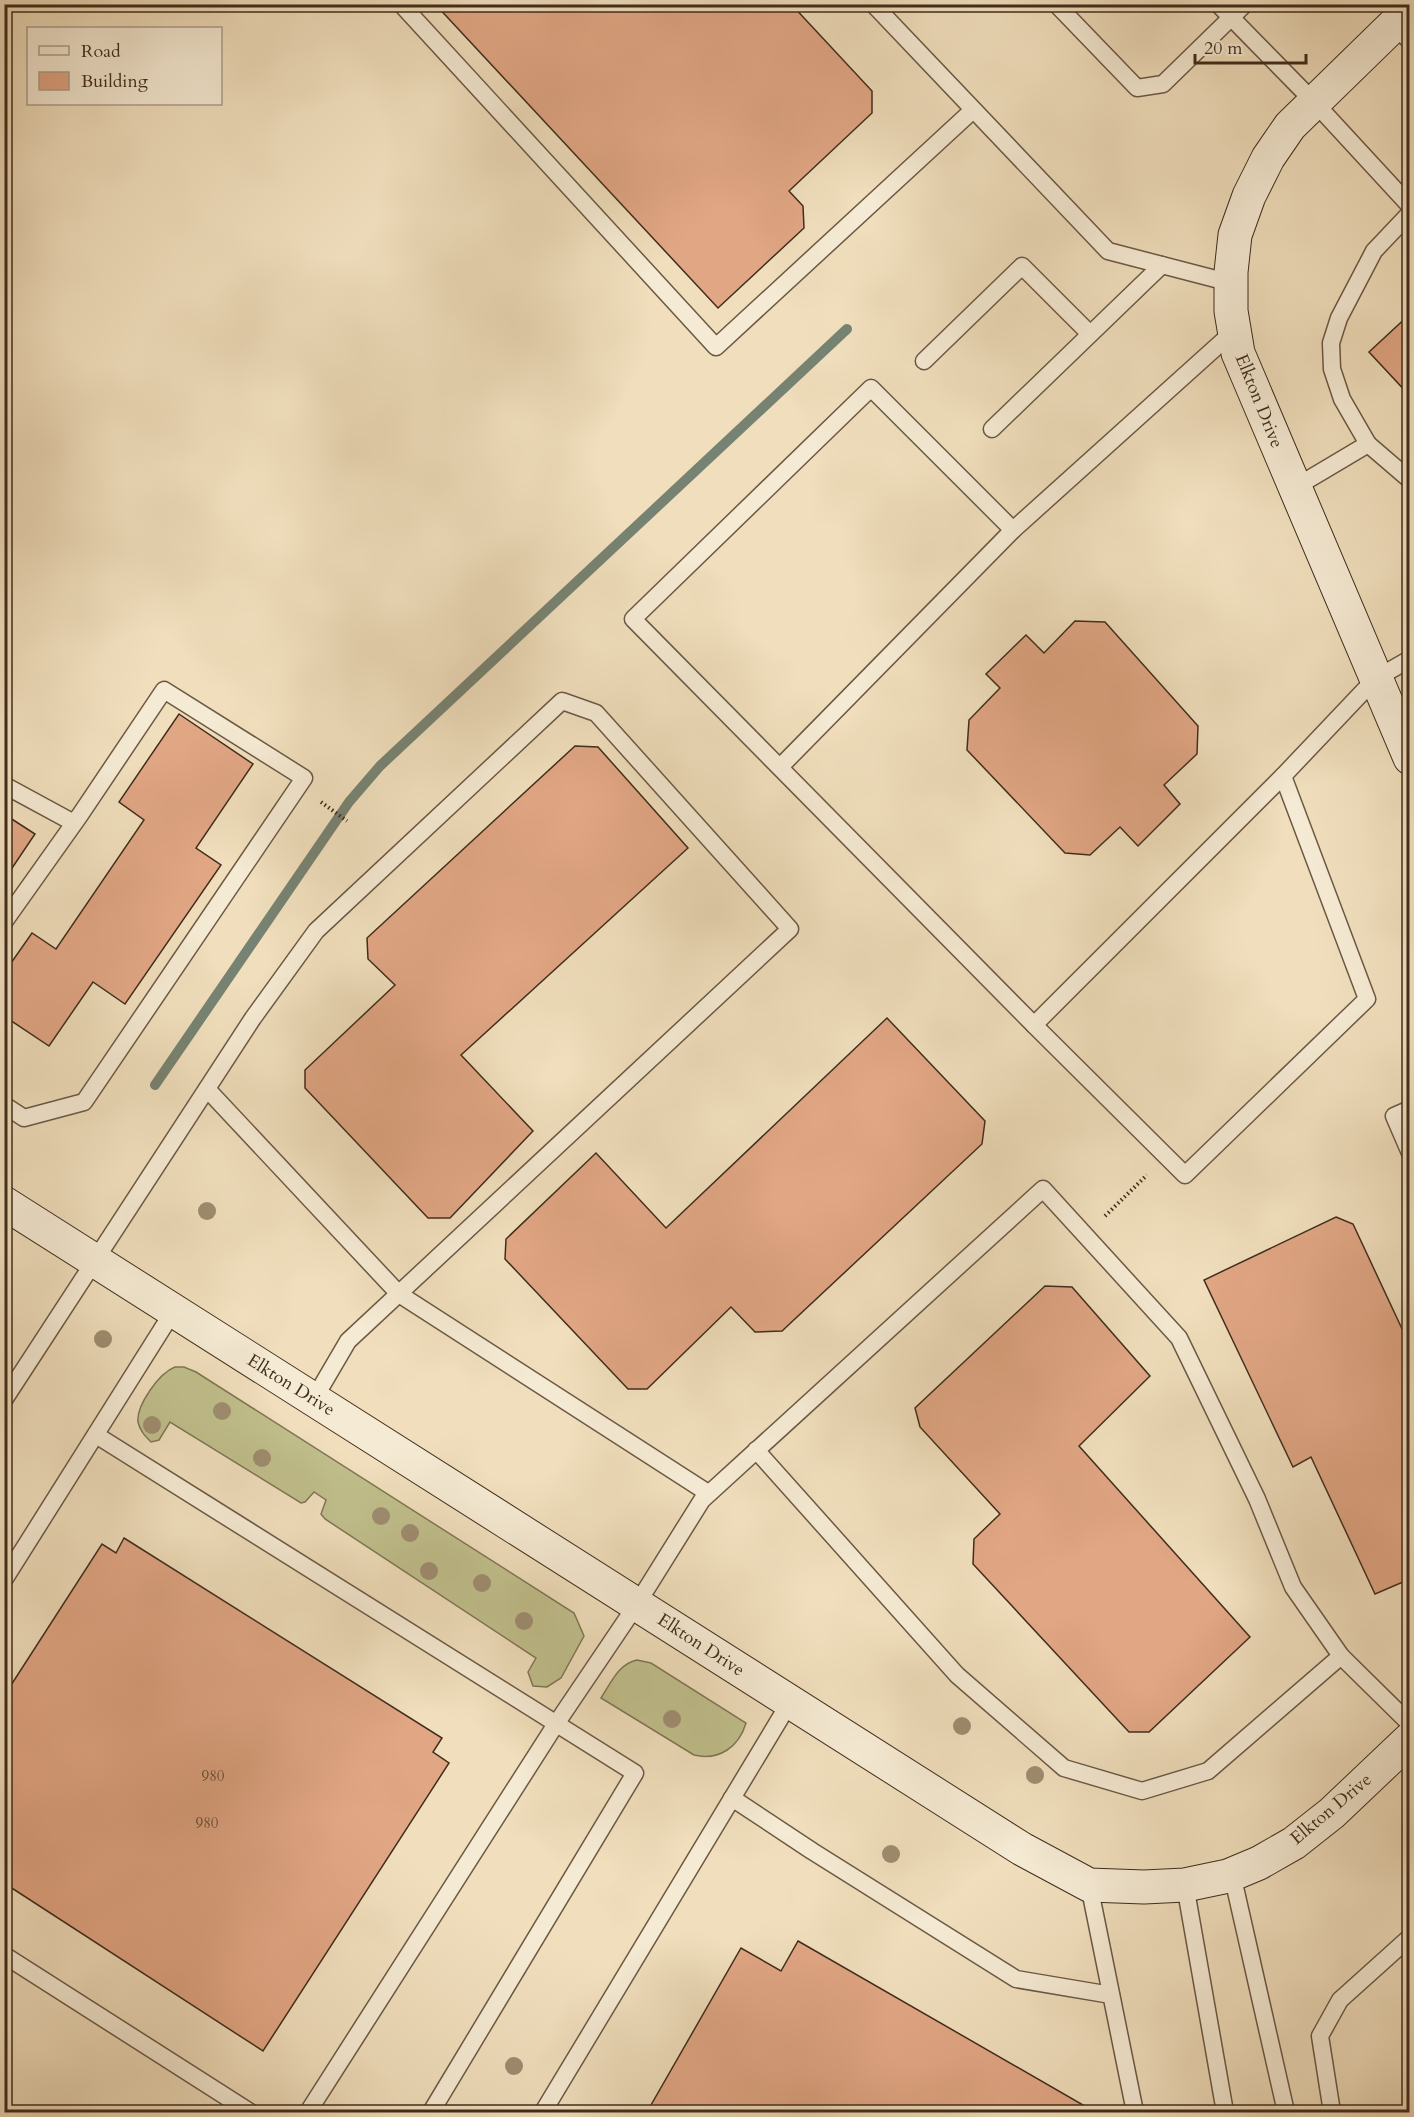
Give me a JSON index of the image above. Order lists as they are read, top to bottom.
{
  "streets": {
    "street": ["Elkton Drive"]
  },
  "house_numbers": ["980", "980"],
  "legend": ["Road", "Building"],
  "scale_bar": "20 m"
}
